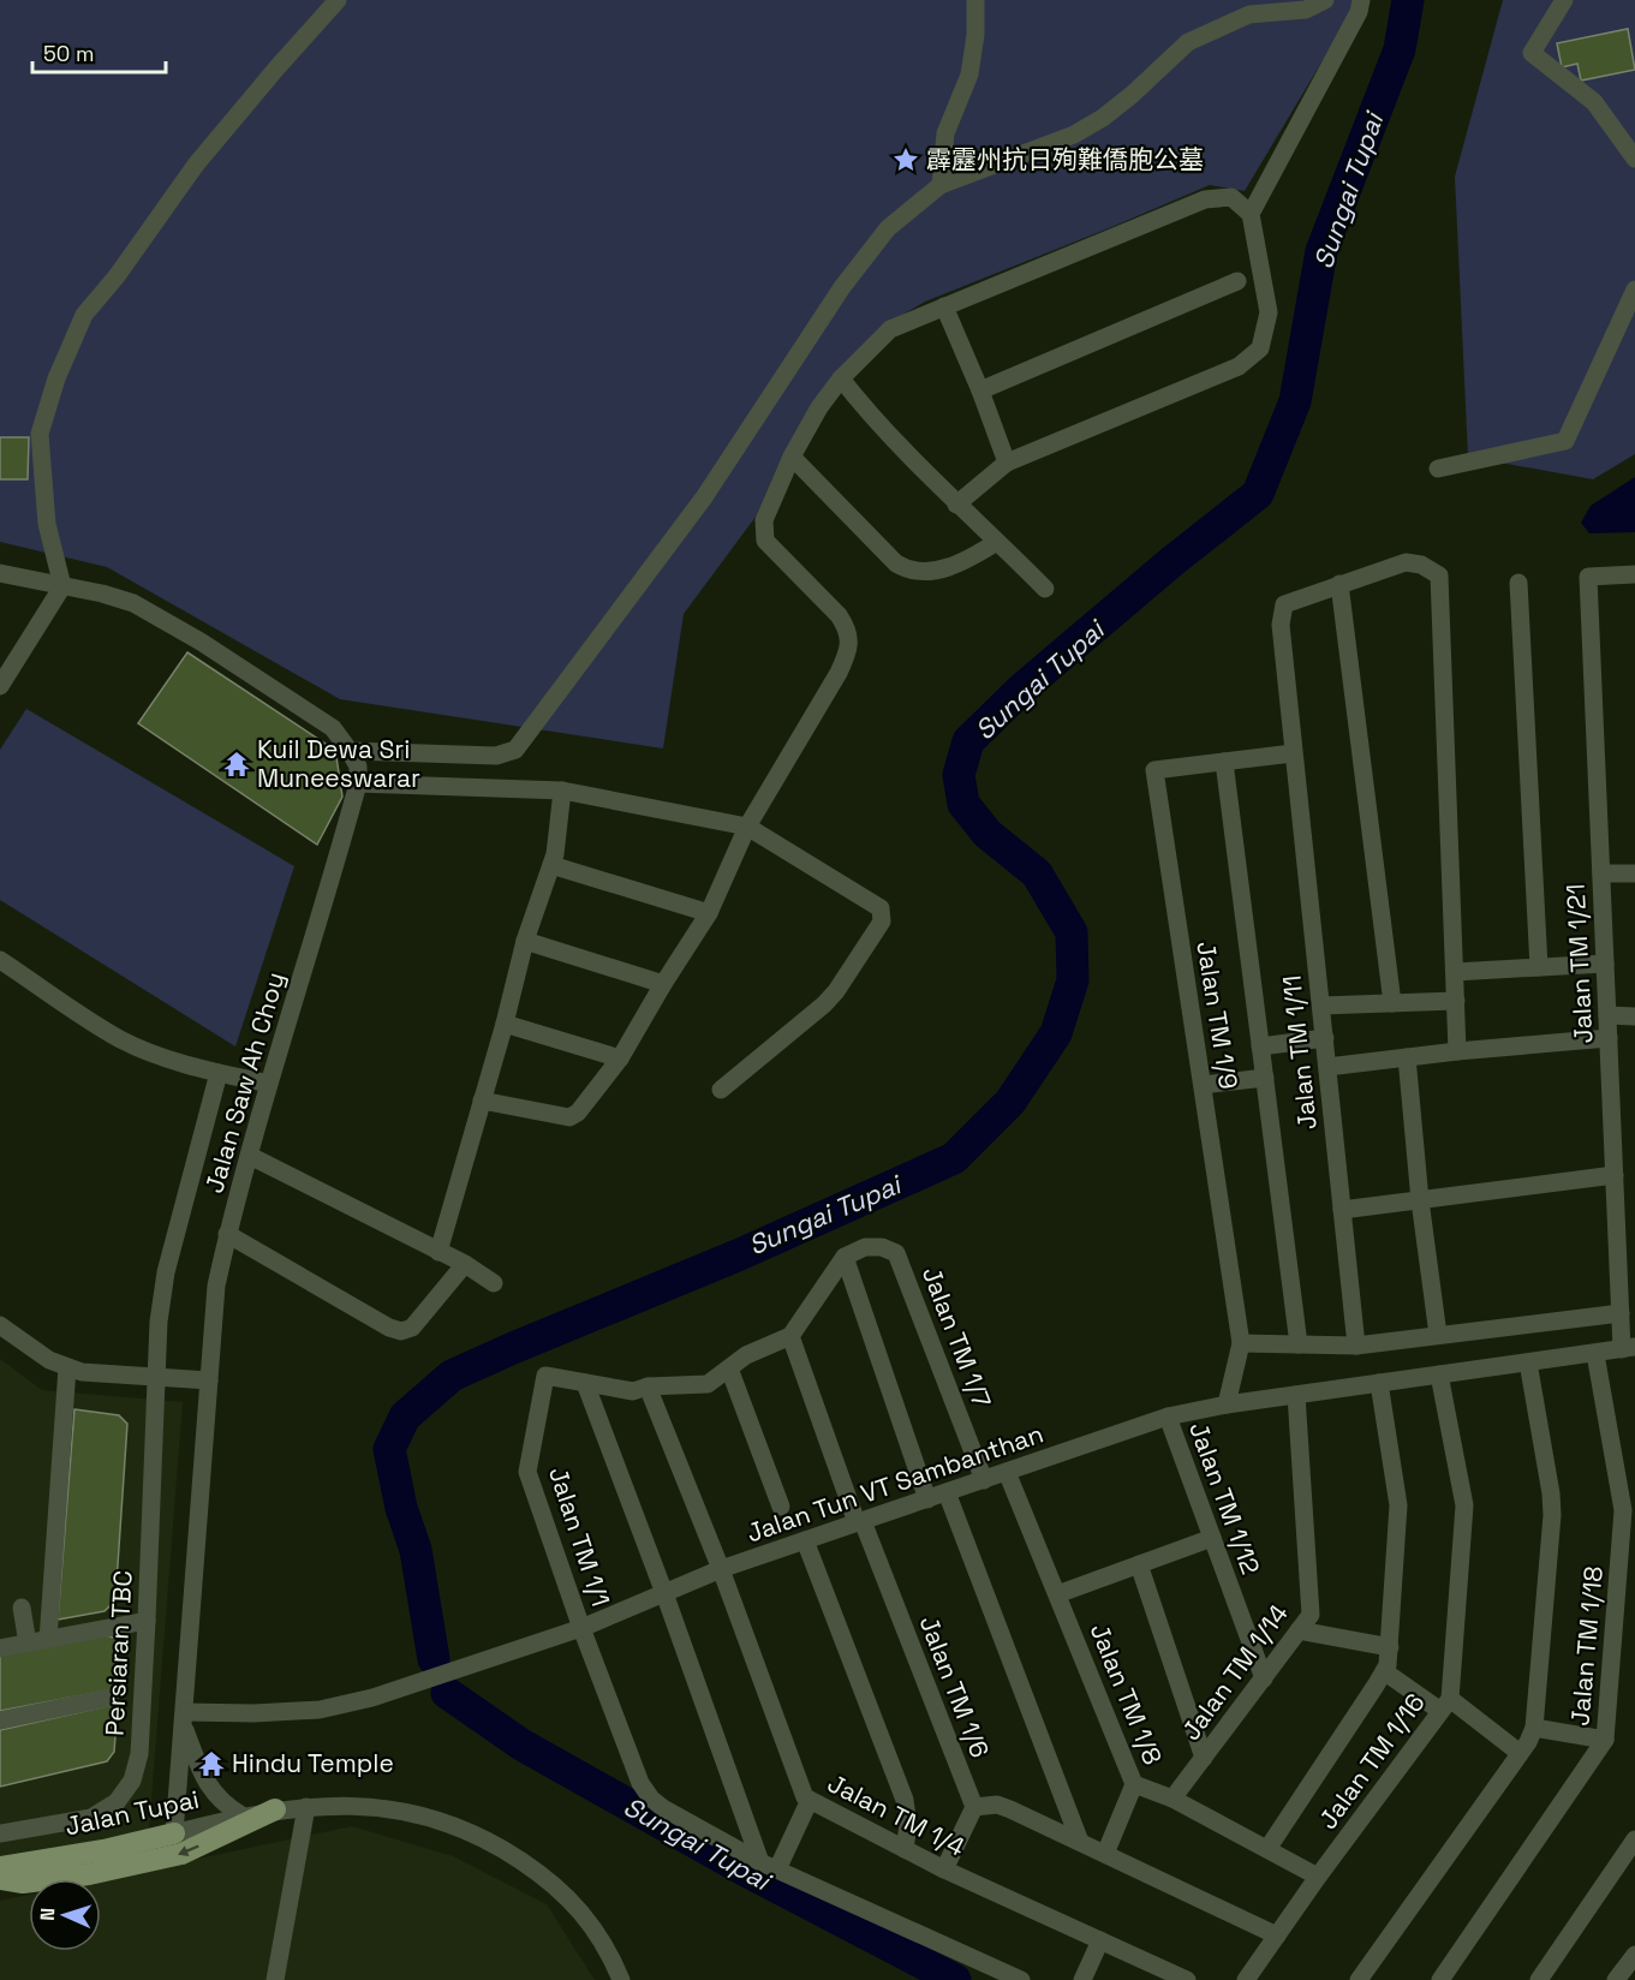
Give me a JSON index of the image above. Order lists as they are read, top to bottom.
{
  "streets": {
    "main road": ["Jalan Tupai"],
    "street": [
      "Jalan TM 1/21",
      "Jalan TM 1/9",
      "Jalan TM 1/11",
      "Jalan Saw Ah Choy",
      "Jalan TM 1/7",
      "Jalan Tun VT Sambanthan",
      "Jalan TM 1/12",
      "Jalan TM 1/1",
      "Jalan TM 1/18",
      "Persiaran TBC",
      "Jalan TM 1/14",
      "Jalan TM 1/6",
      "Jalan TM 1/8",
      "Jalan TM 1/16",
      "Jalan TM 1/4"
    ]
  },
  "crossings": [
    ["Jalan TM 1/21", "Jalan Tun VT Sambanthan"],
    ["Jalan TM 1/9", "Jalan TM 1/11"],
    ["Jalan TM 1/9", "Jalan Tun VT Sambanthan"],
    ["Jalan Saw Ah Choy", "Jalan Tun VT Sambanthan"],
    ["Jalan Saw Ah Choy", "Jalan Tupai"],
    ["Jalan TM 1/7", "Jalan Tun VT Sambanthan"],
    ["Jalan Tun VT Sambanthan", "Jalan TM 1/12"],
    ["Jalan Tun VT Sambanthan", "Jalan TM 1/1"],
    ["Jalan Tun VT Sambanthan", "Jalan TM 1/18"],
    ["Jalan Tun VT Sambanthan", "Jalan TM 1/14"],
    ["Jalan Tun VT Sambanthan", "Jalan TM 1/6"],
    ["Jalan Tun VT Sambanthan", "Jalan TM 1/8"],
    ["Jalan Tun VT Sambanthan", "Jalan TM 1/16"],
    ["Jalan Tun VT Sambanthan", "Jalan TM 1/4"],
    ["Jalan TM 1/12", "Jalan TM 1/14"],
    ["Jalan TM 1/14", "Jalan TM 1/8"],
    ["Jalan TM 1/8", "Jalan TM 1/16"]
  ],
  "water": ["Sungai Tupai"],
  "places": {
    "place": ["霹靂州抗日殉難僑胞公墓"],
    "temple": ["Kuil Dewa Sri Muneeswarar", "Hindu Temple"]
  },
  "scale_bar": "50 m",
  "north": "left"
}
